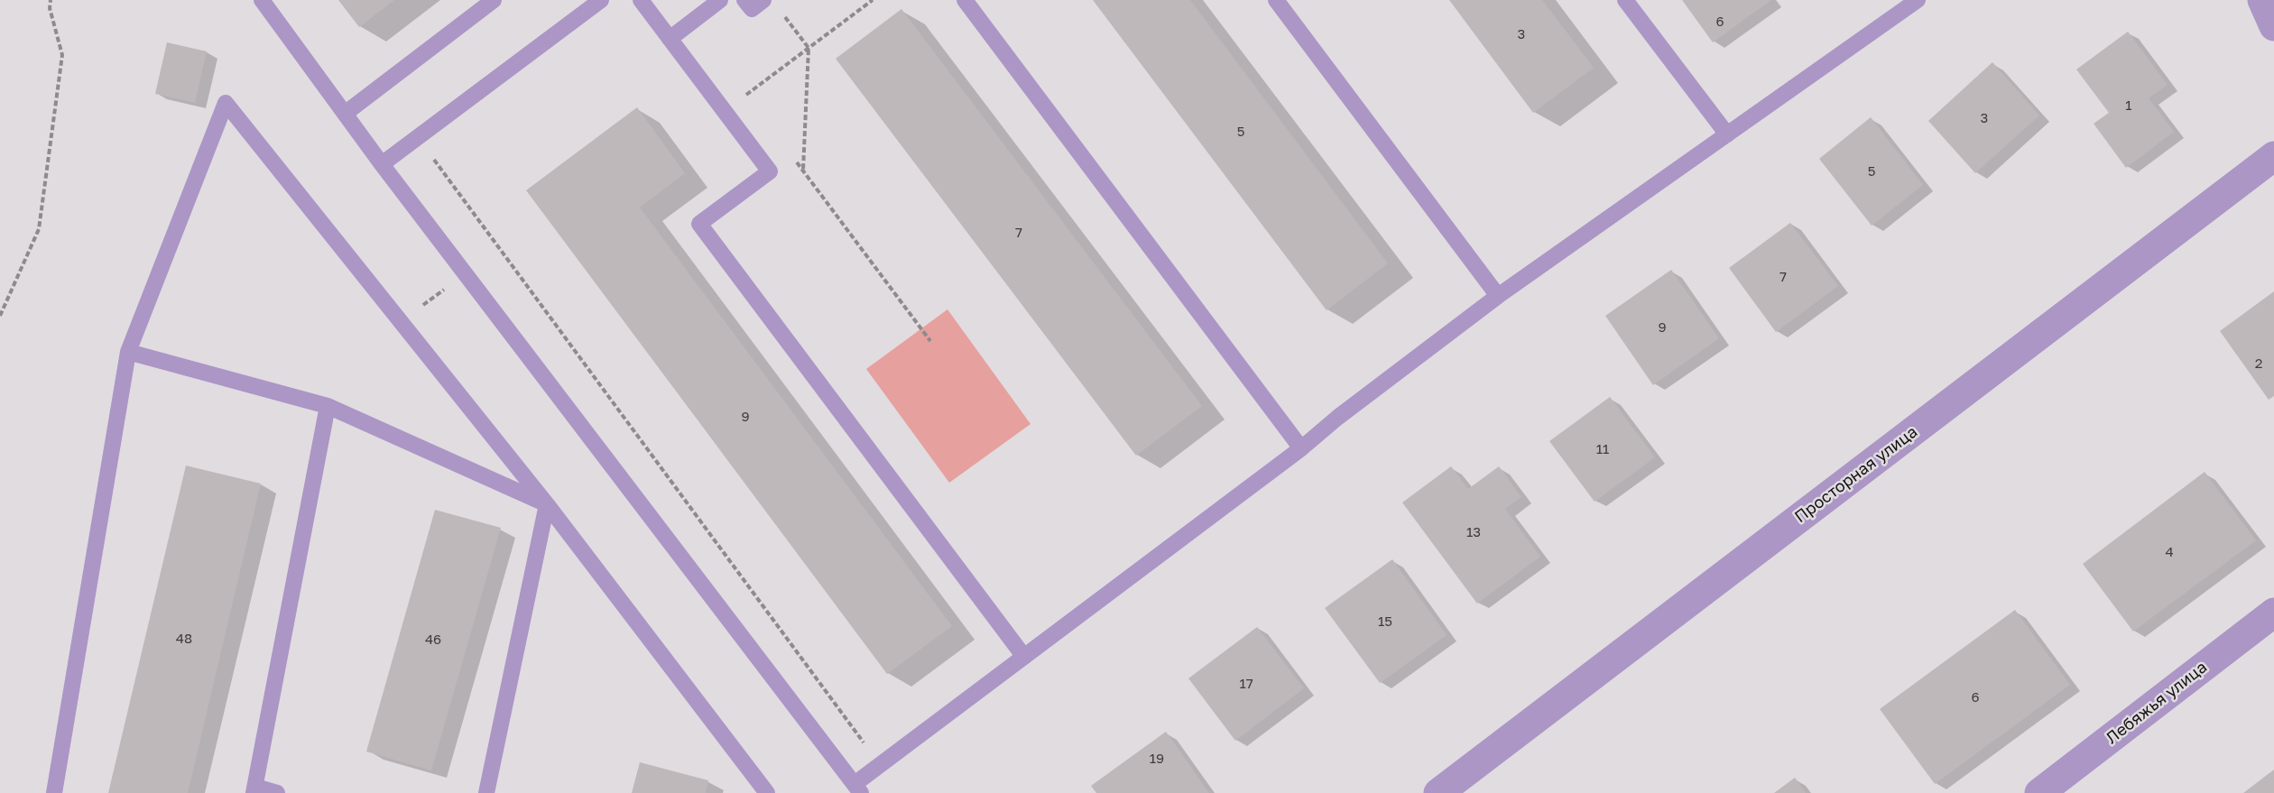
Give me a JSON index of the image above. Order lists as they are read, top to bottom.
{
  "streets": {
    "street": ["Просторная улица", "Лебяжья улица"]
  },
  "house_numbers": [
    "6",
    "3",
    "1",
    "3",
    "5",
    "5",
    "7",
    "7",
    "9",
    "2",
    "9",
    "11",
    "13",
    "4",
    "15",
    "48",
    "46",
    "17",
    "6",
    "19"
  ]
}
